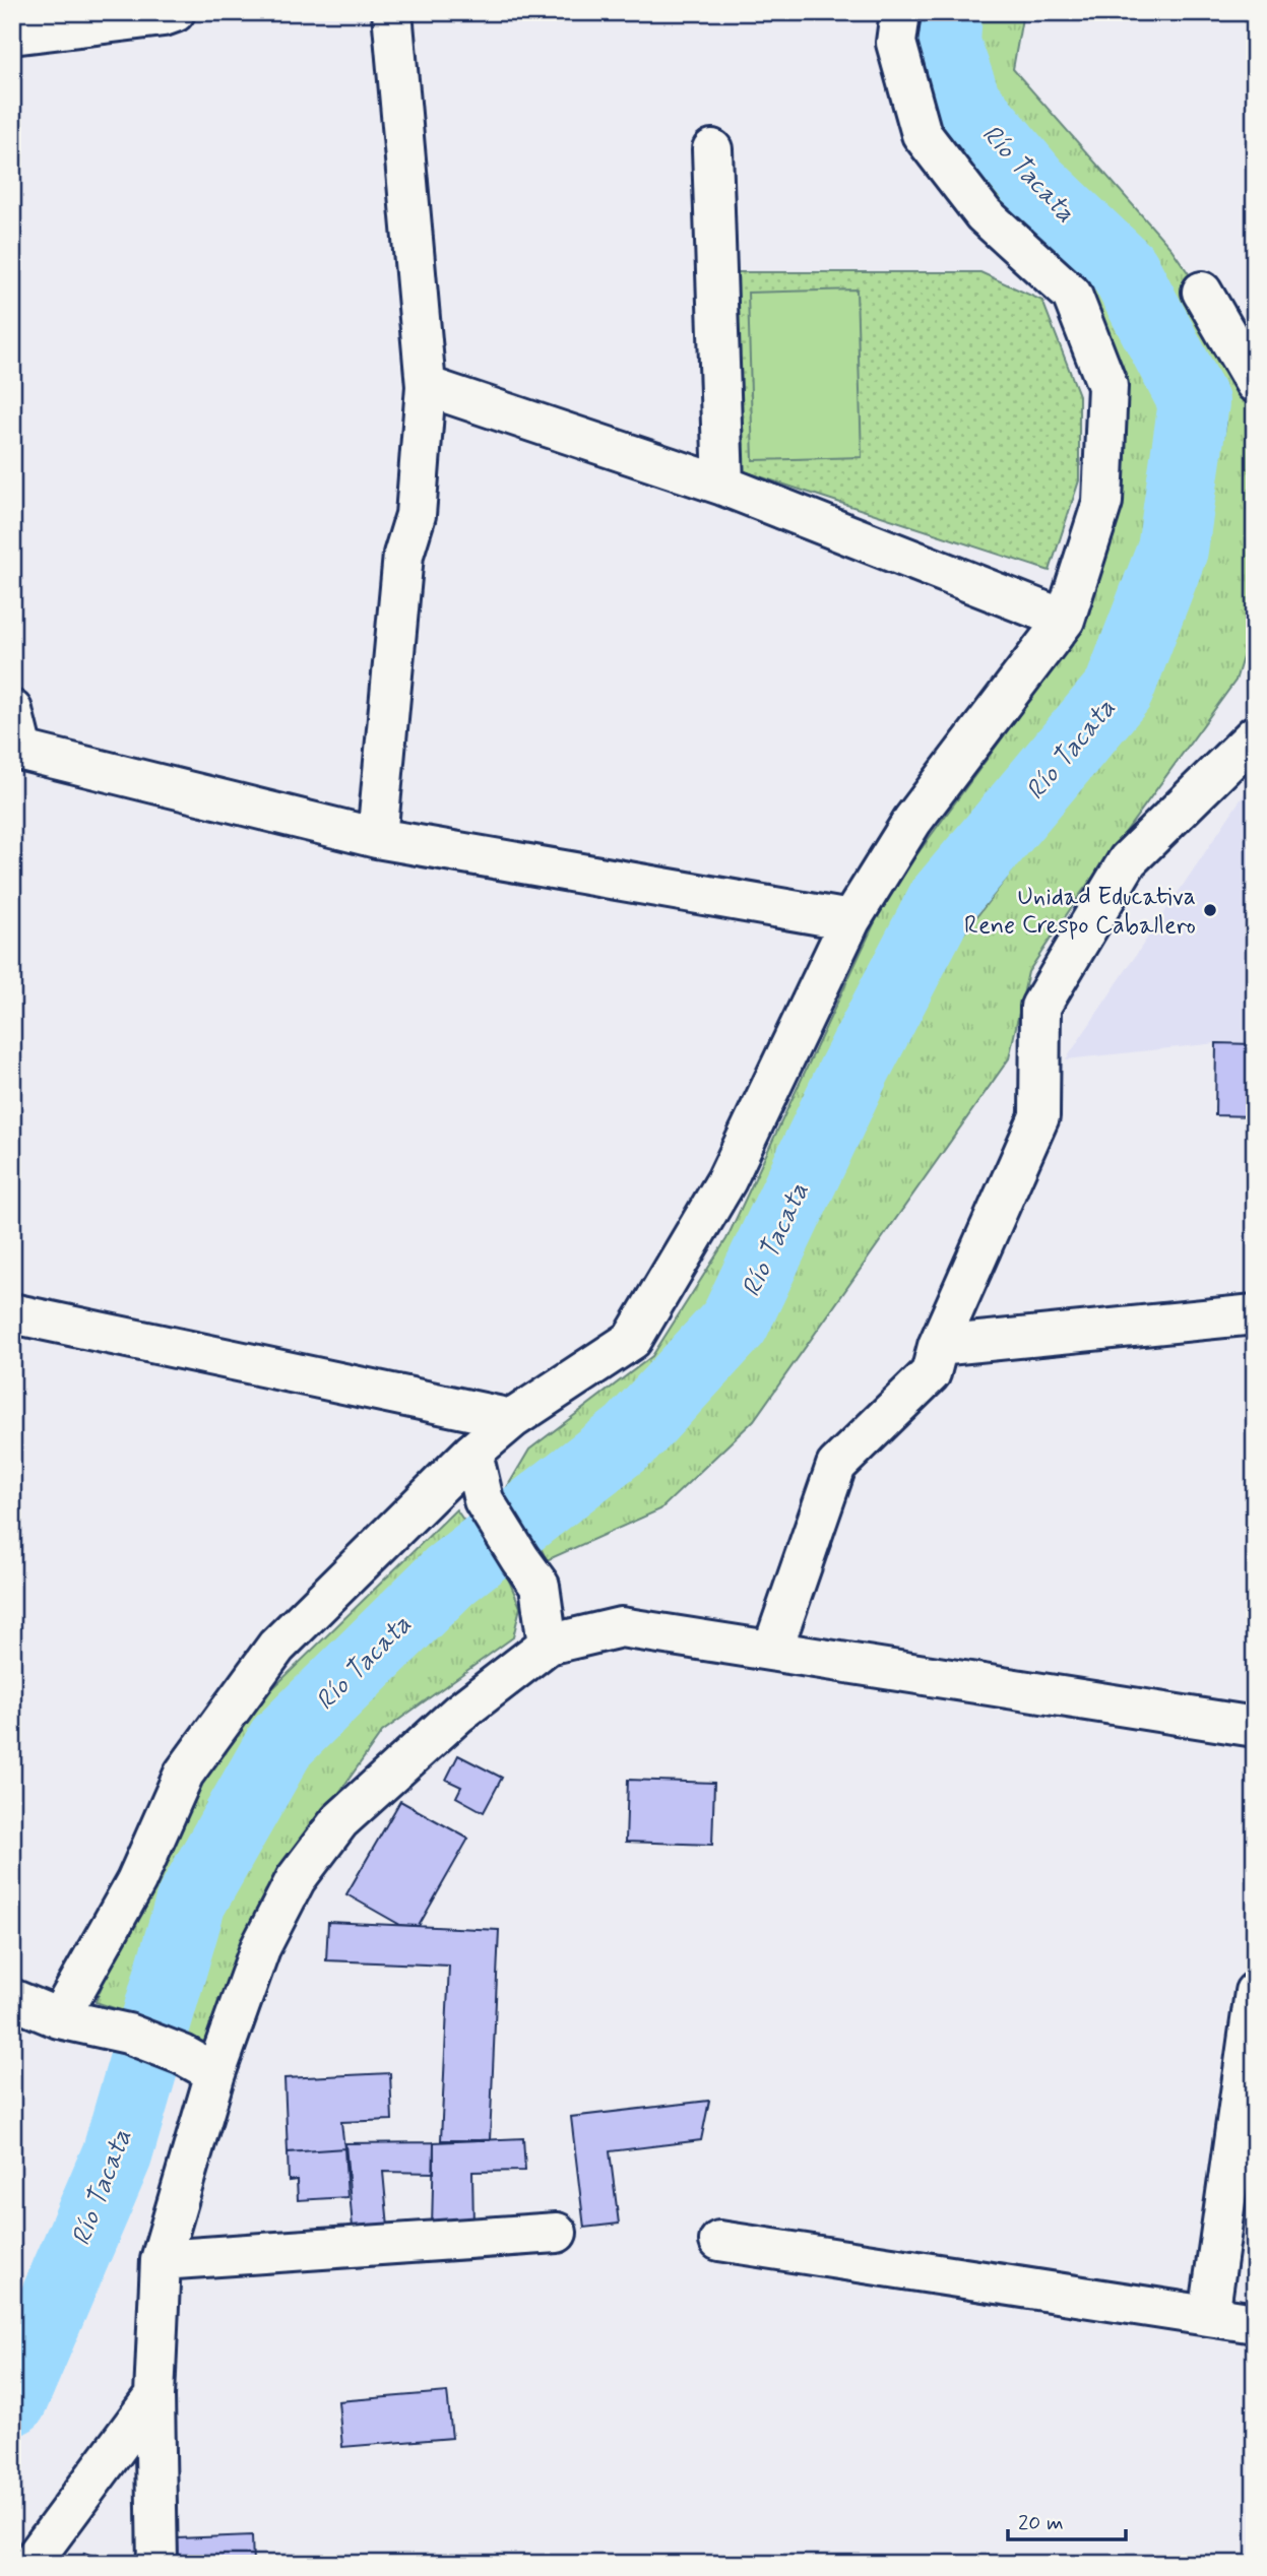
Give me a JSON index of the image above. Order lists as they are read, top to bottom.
{
  "water": ["Río Tacata"],
  "places": ["Unidad Educativa Rene Crespo Caballero"],
  "scale_bar": "20 m"
}
